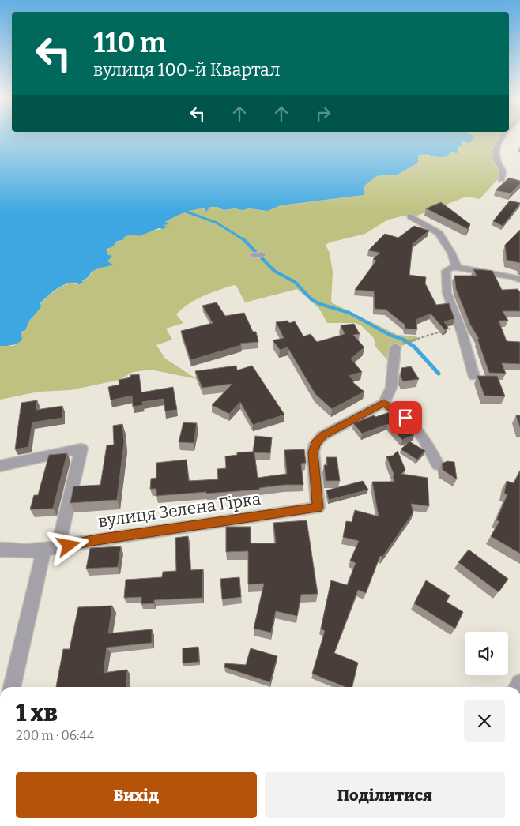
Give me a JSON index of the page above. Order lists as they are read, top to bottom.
{
  "streets": {
    "street": ["вулиця Зелена Гірка"]
  },
  "page": {
    "turn": ["110 m", "вулиця 100-й Квартал"],
    "heading": ["1 хв", "200 m · 06:44"],
    "buttons": ["Вихід", "Поділитися"]
  }
}
